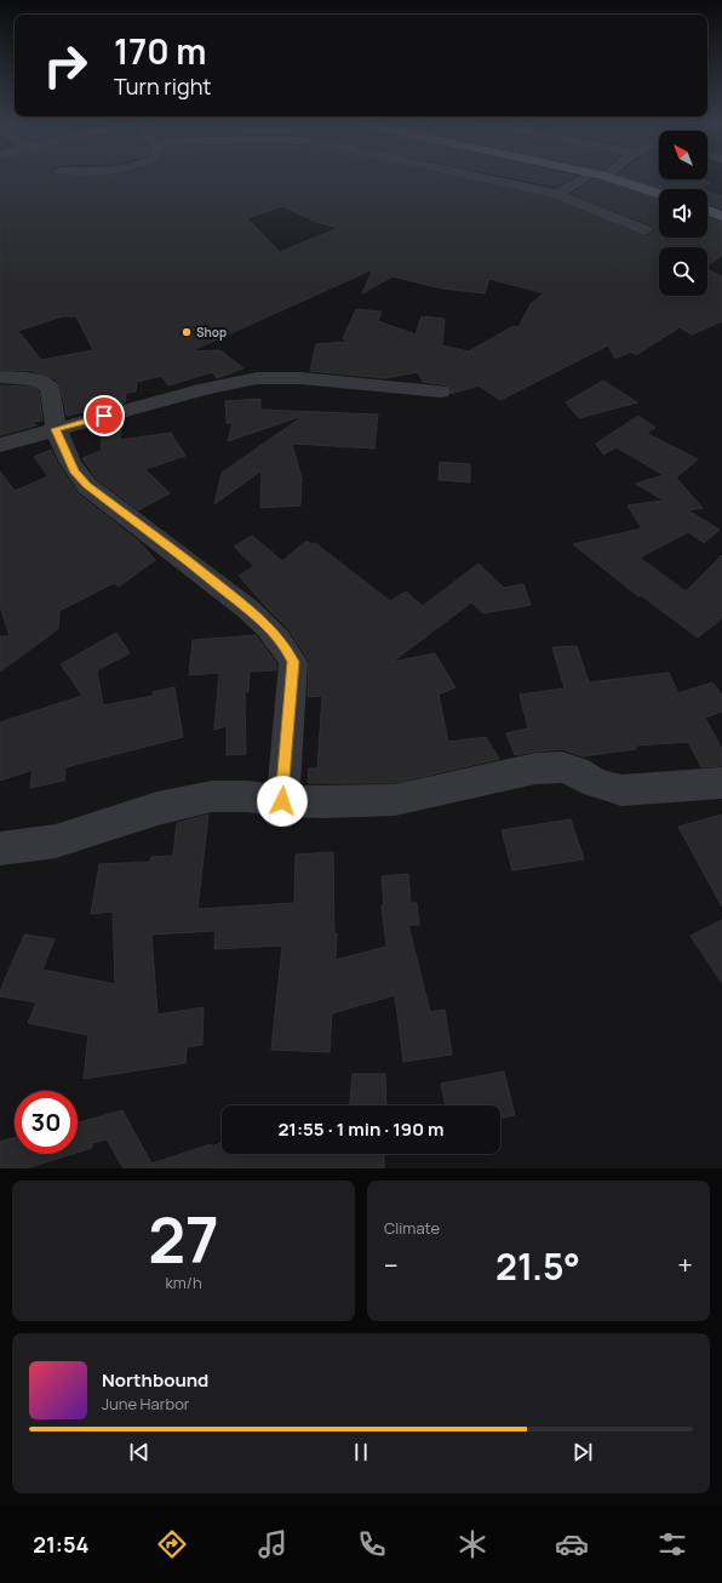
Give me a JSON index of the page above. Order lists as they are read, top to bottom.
{
  "places": ["Shop"],
  "north": "top left",
  "page": {
    "turn": ["170 m", "Turn right"],
    "limit": "30",
    "trip": "21:55 · 1 min · 190 m",
    "tile": [
      ["27", "km/h"],
      "Climate"
    ],
    "heat": ["−", "21.5°", "+"],
    "song": ["Northbound", "June Harbor"],
    "tabs": "21:54"
  }
}
